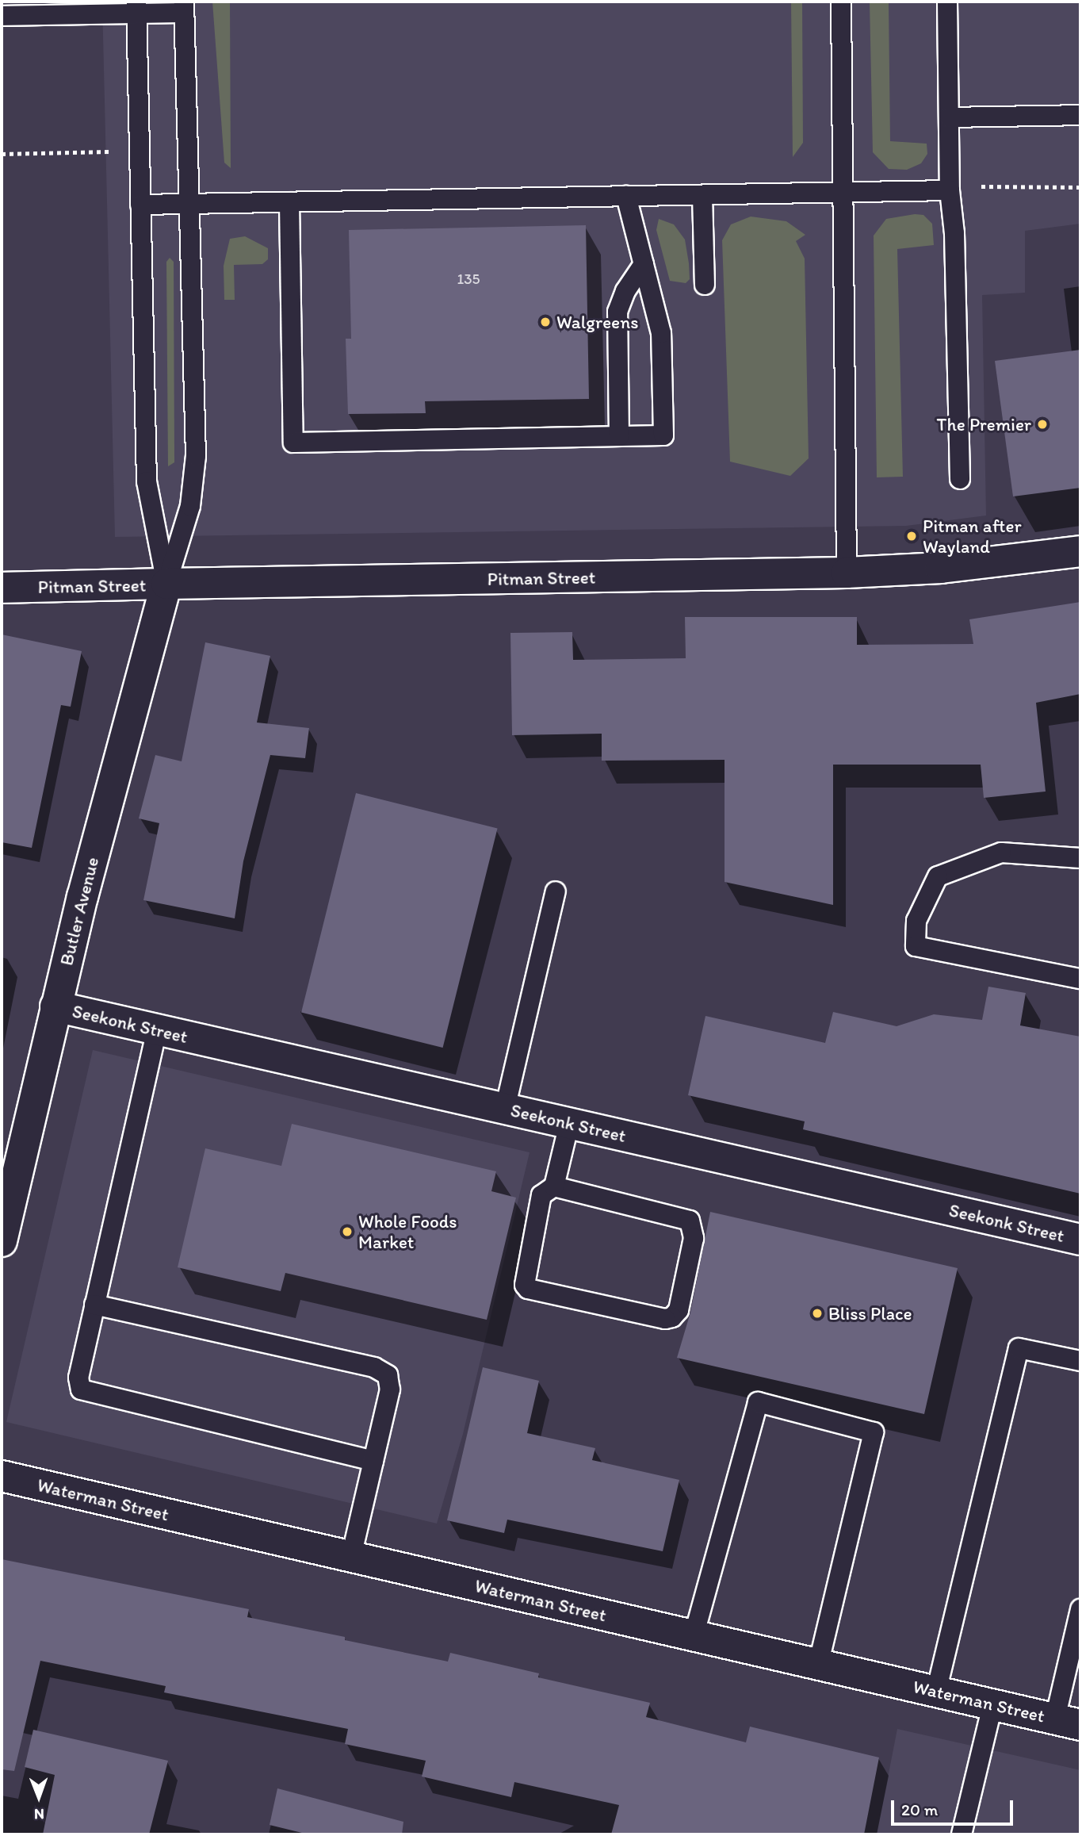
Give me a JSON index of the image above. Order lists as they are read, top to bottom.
{
  "streets": {
    "street": [
      "Pitman Street",
      "Butler Avenue",
      "Seekonk Street",
      "Waterman Street"
    ]
  },
  "crossings": [
    ["Pitman Street", "Butler Avenue"],
    ["Butler Avenue", "Seekonk Street"]
  ],
  "places": [
    "Walgreens",
    "The Premier",
    "Pitman after Wayland",
    "Whole Foods Market",
    "Bliss Place"
  ],
  "house_numbers": ["135"],
  "scale_bar": "20 m",
  "north": "bottom"
}
